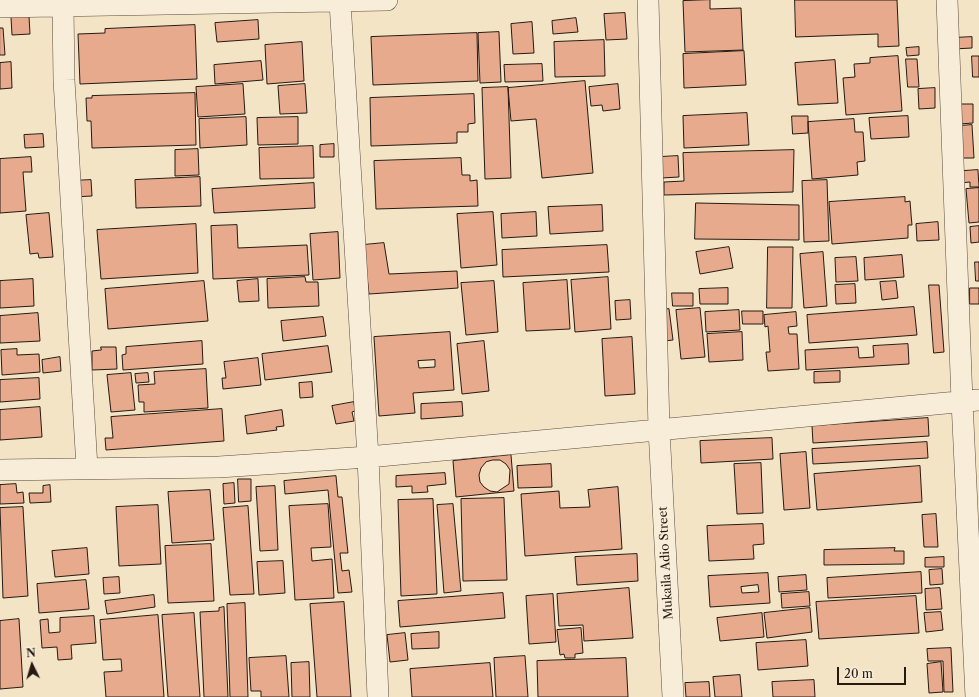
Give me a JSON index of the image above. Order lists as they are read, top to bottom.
{
  "streets": {
    "street": ["Mukaila Adio Street"]
  },
  "scale_bar": "20 m",
  "north": "top"
}
